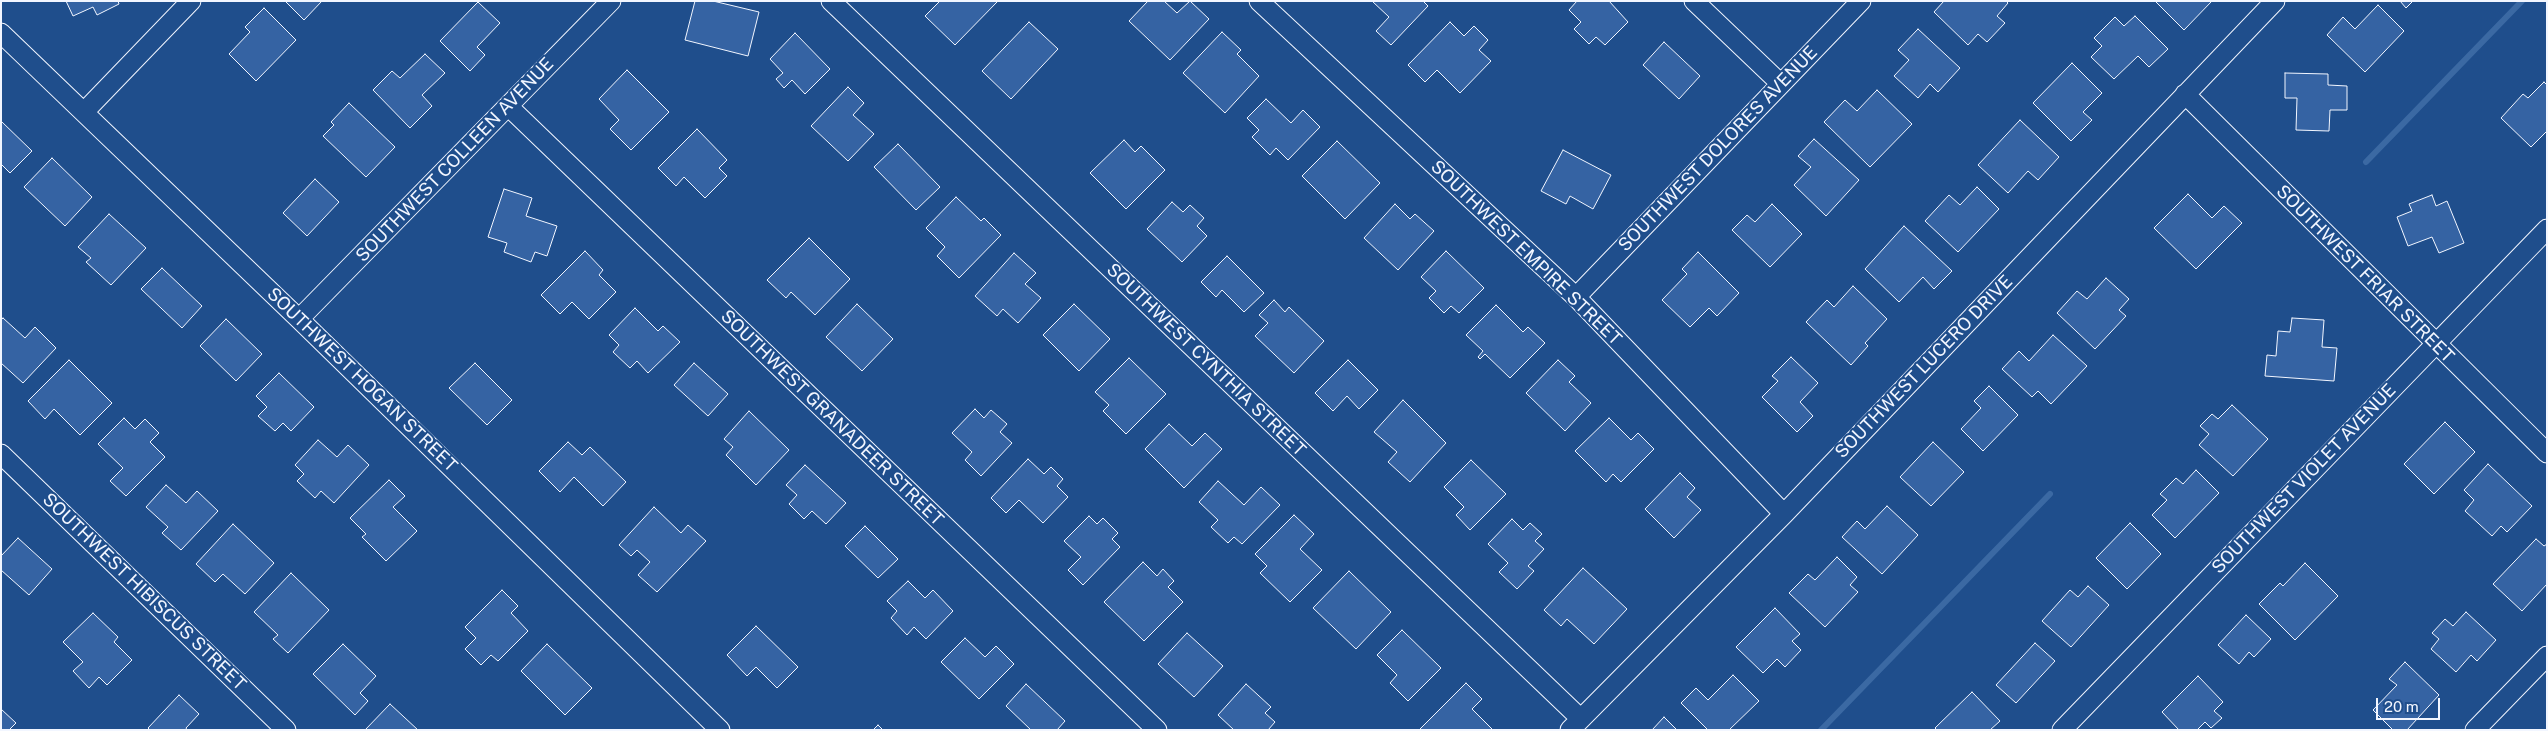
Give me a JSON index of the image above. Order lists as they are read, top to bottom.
{
  "streets": {
    "street": [
      "SOUTHWEST DOLORES AVENUE",
      "SOUTHWEST COLLEEN AVENUE",
      "SOUTHWEST EMPIRE STREET",
      "SOUTHWEST FRIAR STREET",
      "SOUTHWEST CYNTHIA STREET",
      "SOUTHWEST LUCERO DRIVE",
      "SOUTHWEST HOGAN STREET",
      "SOUTHWEST GRANADEER STREET",
      "SOUTHWEST VIOLET AVENUE",
      "SOUTHWEST HIBISCUS STREET"
    ]
  },
  "crossings": [
    ["SOUTHWEST DOLORES AVENUE", "SOUTHWEST EMPIRE STREET"],
    ["SOUTHWEST COLLEEN AVENUE", "SOUTHWEST HOGAN STREET"],
    ["SOUTHWEST COLLEEN AVENUE", "SOUTHWEST GRANADEER STREET"],
    ["SOUTHWEST EMPIRE STREET", "SOUTHWEST LUCERO DRIVE"],
    ["SOUTHWEST FRIAR STREET", "SOUTHWEST LUCERO DRIVE"],
    ["SOUTHWEST FRIAR STREET", "SOUTHWEST VIOLET AVENUE"],
    ["SOUTHWEST CYNTHIA STREET", "SOUTHWEST LUCERO DRIVE"]
  ],
  "scale_bar": "20 m"
}
